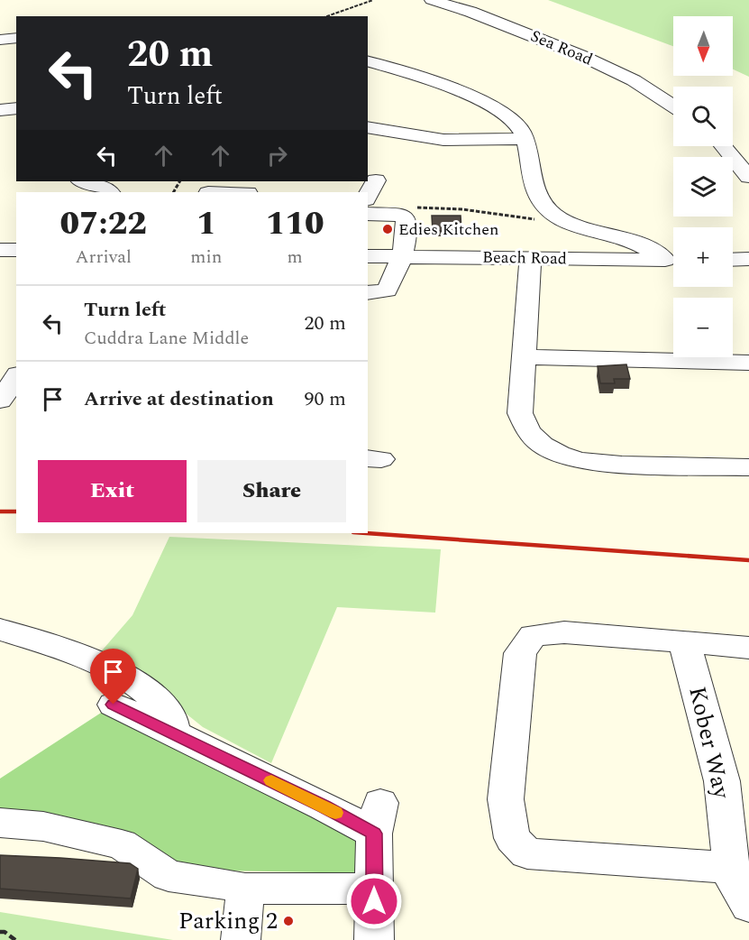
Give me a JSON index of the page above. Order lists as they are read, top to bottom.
{
  "streets": {
    "street": ["Sea Road", "Beach Road", "Kober Way"]
  },
  "places": ["Edies Kitchen", "Parking 2"],
  "north": "bottom",
  "page": {
    "map_buttons": ["+", "−"],
    "turn": ["20 m", "Turn left"],
    "eta": [
      "07:22",
      "Arrival",
      "1",
      "min",
      "110",
      "m"
    ],
    "list": [
      {
        "name": "Turn left",
        "note": "Cuddra Lane Middle",
        "value": "20 m"
      },
      {
        "name": "Arrive at destination",
        "value": "90 m"
      }
    ],
    "buttons": ["Exit", "Share"]
  }
}
